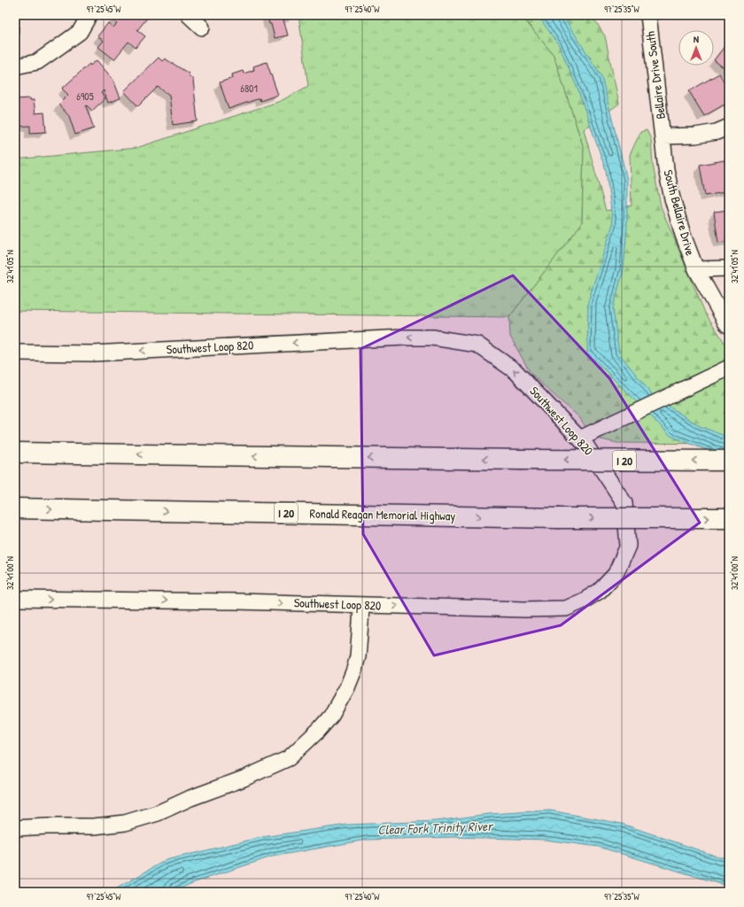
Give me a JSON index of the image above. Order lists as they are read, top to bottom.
{
  "streets": {
    "highway": ["I 20", "Ronald Reagan Memorial Highway"],
    "street": ["Bellaire Drive South", "South Bellaire Drive", "Southwest Loop 820"]
  },
  "crossings": [
    ["Bellaire Drive South", "South Bellaire Drive"]
  ],
  "water": ["Clear Fork Trinity River"],
  "house_numbers": ["6801", "6905"],
  "north": "top",
  "coordinates": [
    "97°25'45\"W",
    "97°25'40\"W",
    "97°25'35\"W",
    "32°41'05\"N",
    "32°41'00\"N"
  ]
}
